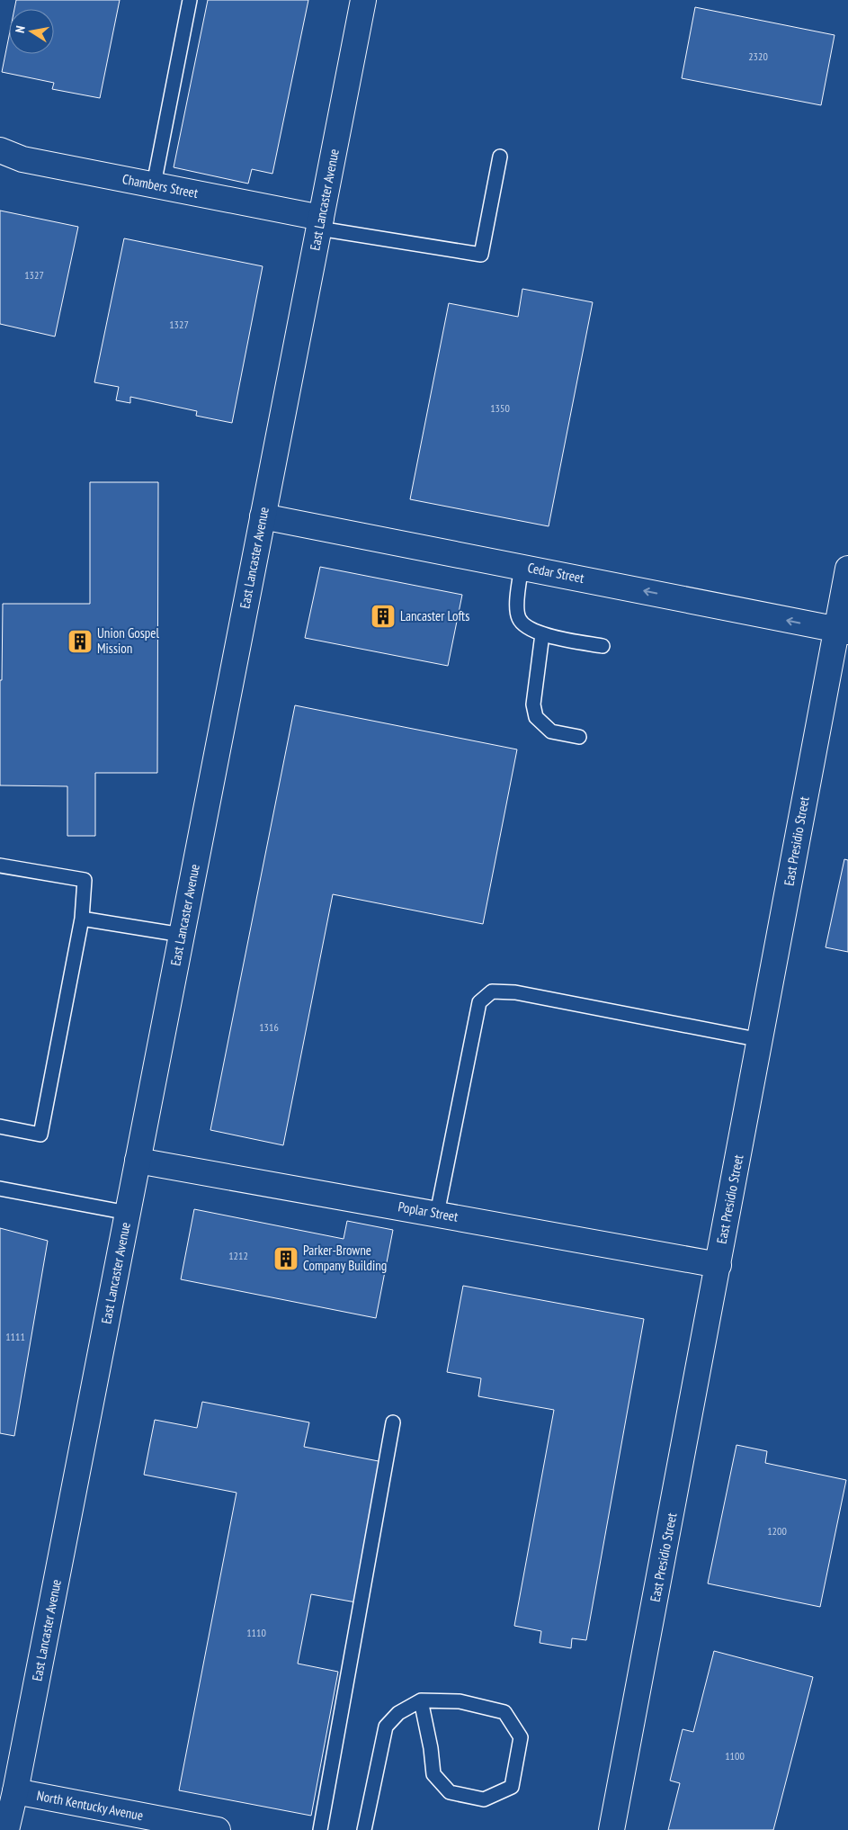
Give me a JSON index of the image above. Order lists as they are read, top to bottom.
{
  "streets": {
    "street": [
      "Chambers Street",
      "East Lancaster Avenue",
      "Cedar Street",
      "East Presidio Street",
      "Poplar Street",
      "North Kentucky Avenue"
    ]
  },
  "crossings": [
    ["Chambers Street", "East Lancaster Avenue"],
    ["East Lancaster Avenue", "Cedar Street"],
    ["East Lancaster Avenue", "Poplar Street"],
    ["East Lancaster Avenue", "North Kentucky Avenue"],
    ["Cedar Street", "East Presidio Street"],
    ["East Presidio Street", "Poplar Street"]
  ],
  "one_way": ["Cedar Street"],
  "places": {
    "building": ["Lancaster Lofts", "Union Gospel Mission", "Parker-Browne Company Building"]
  },
  "house_numbers": [
    "2320",
    "1327",
    "1327",
    "1350",
    "1316",
    "1212",
    "1111",
    "1200",
    "1110",
    "1100"
  ],
  "north": "left"
}
